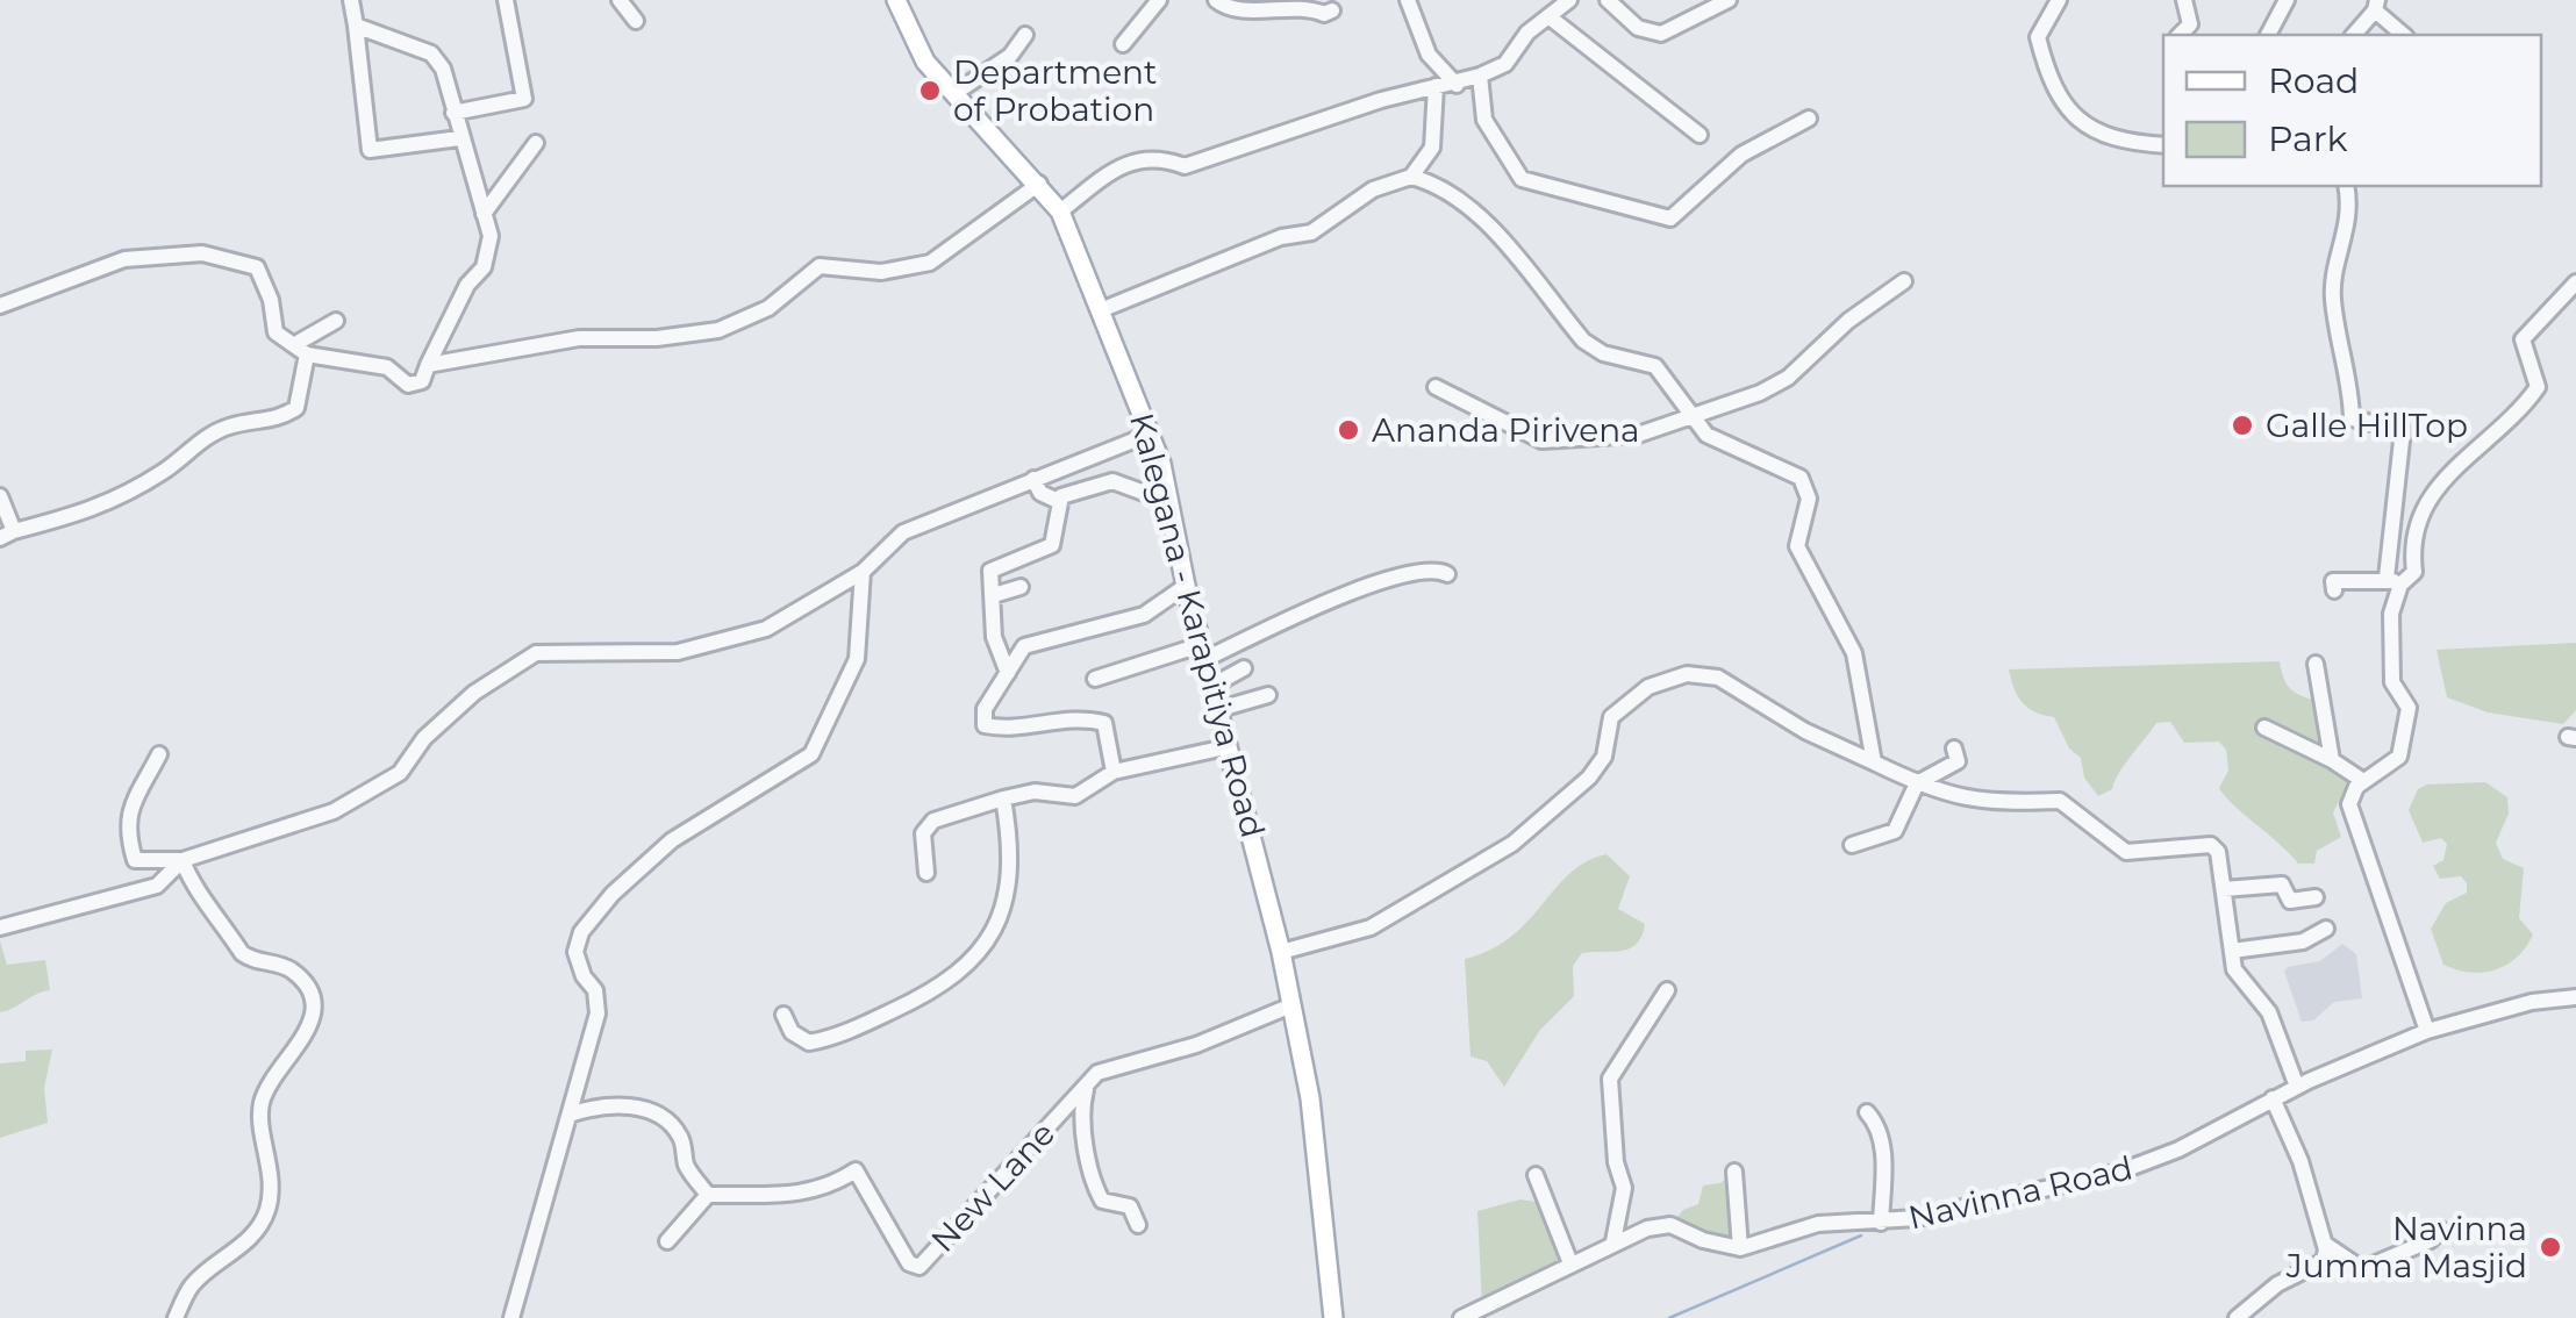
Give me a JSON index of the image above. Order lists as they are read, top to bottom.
{
  "streets": {
    "main road": ["Kalegana - Karapitiya Road"],
    "street": ["New Lane", "Navinna Road"]
  },
  "crossings": [
    ["Kalegana - Karapitiya Road", "New Lane"]
  ],
  "places": [
    "Department of Probation",
    "Galle HillTop",
    "Ananda Pirivena",
    "Navinna Jumma Masjid"
  ],
  "legend": ["Road", "Park"]
}
